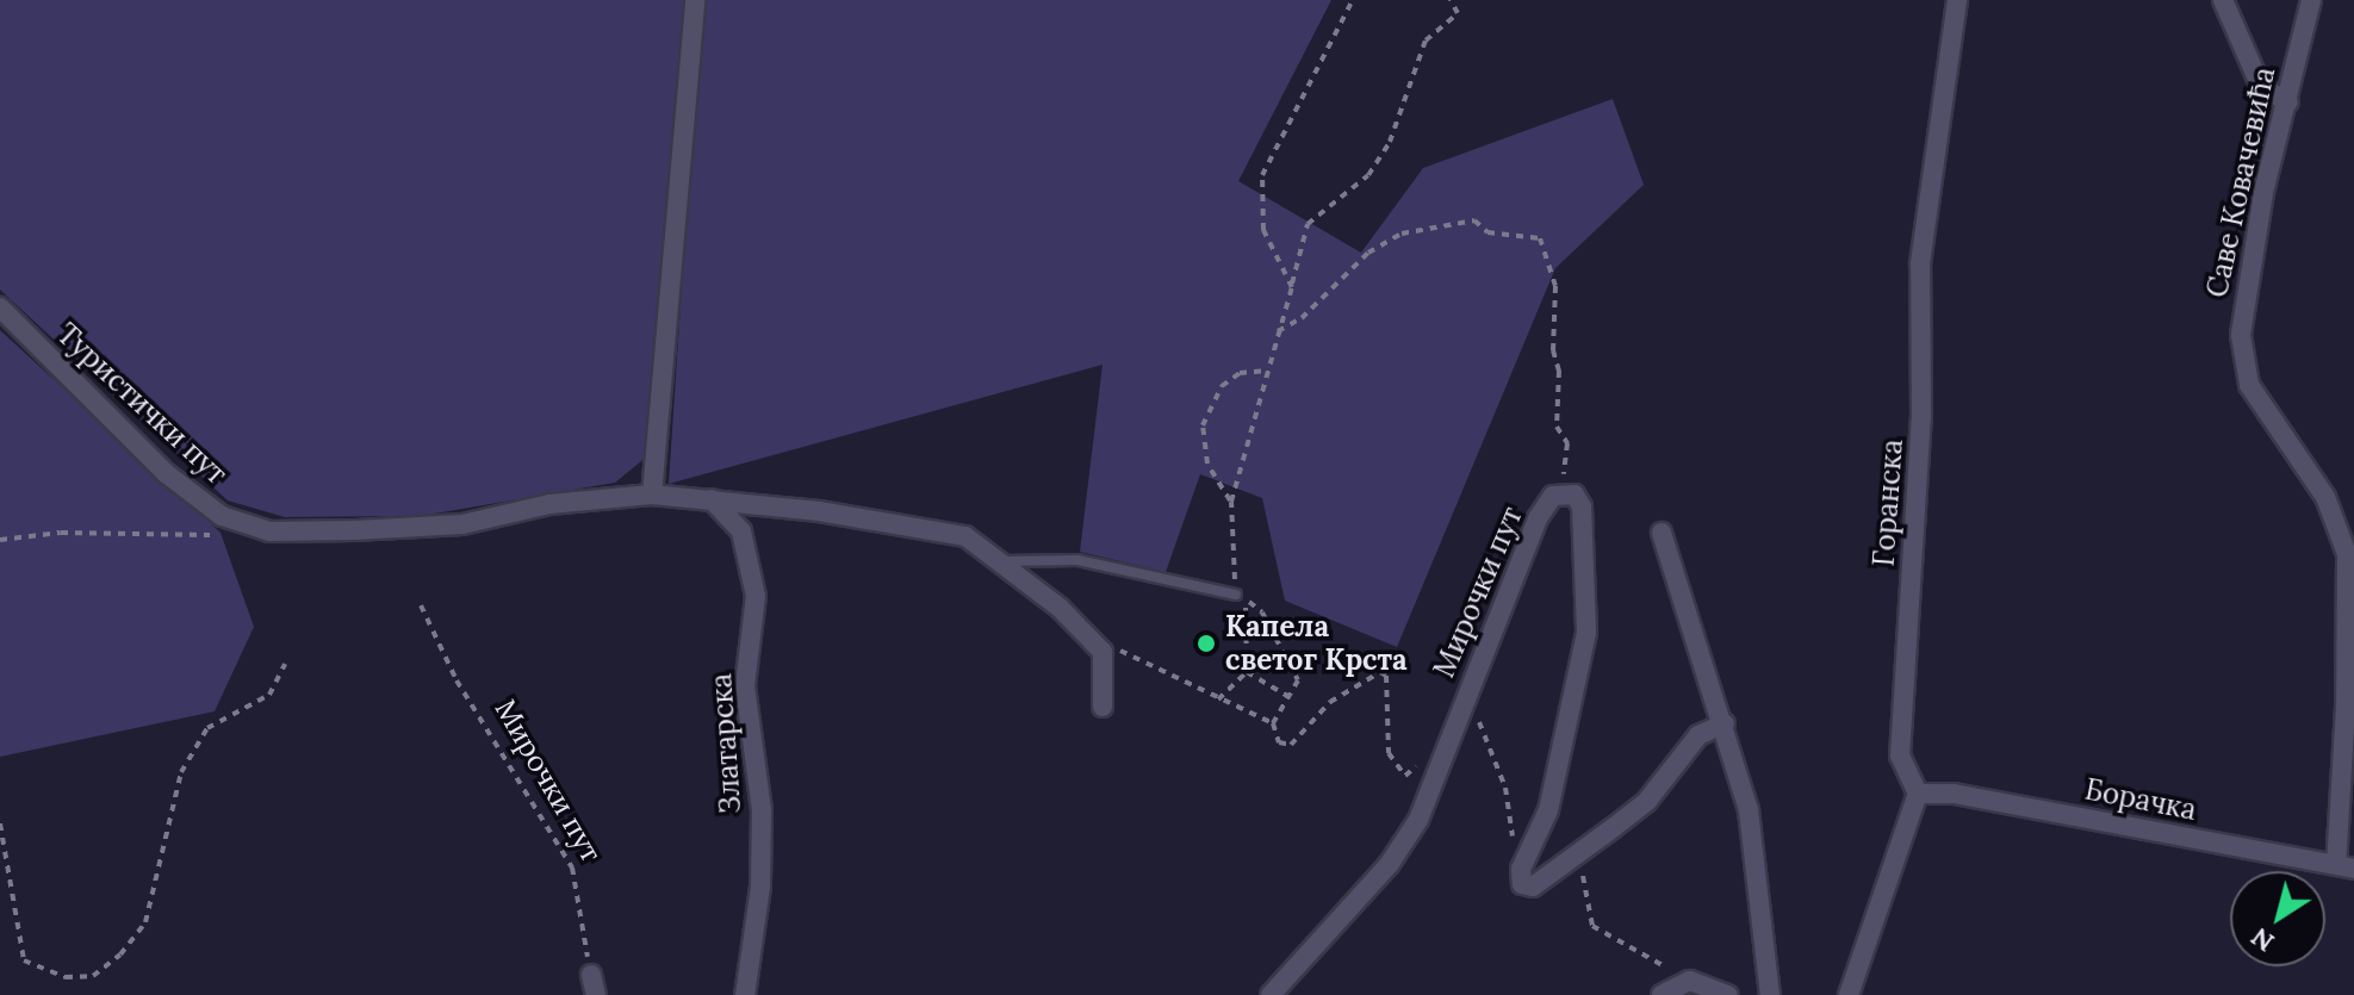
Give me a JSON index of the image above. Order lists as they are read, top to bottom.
{
  "streets": {
    "street": [
      "Саве Ковачевића",
      "Туристички пут",
      "Горанска",
      "Мирочки пут",
      "Златарска",
      "Борачка"
    ]
  },
  "crossings": [
    ["Саве Ковачевића", "Борачка"],
    ["Туристички пут", "Златарска"],
    ["Горанска", "Борачка"]
  ],
  "places": ["Капела светог Крста"],
  "north": "bottom left"
}
